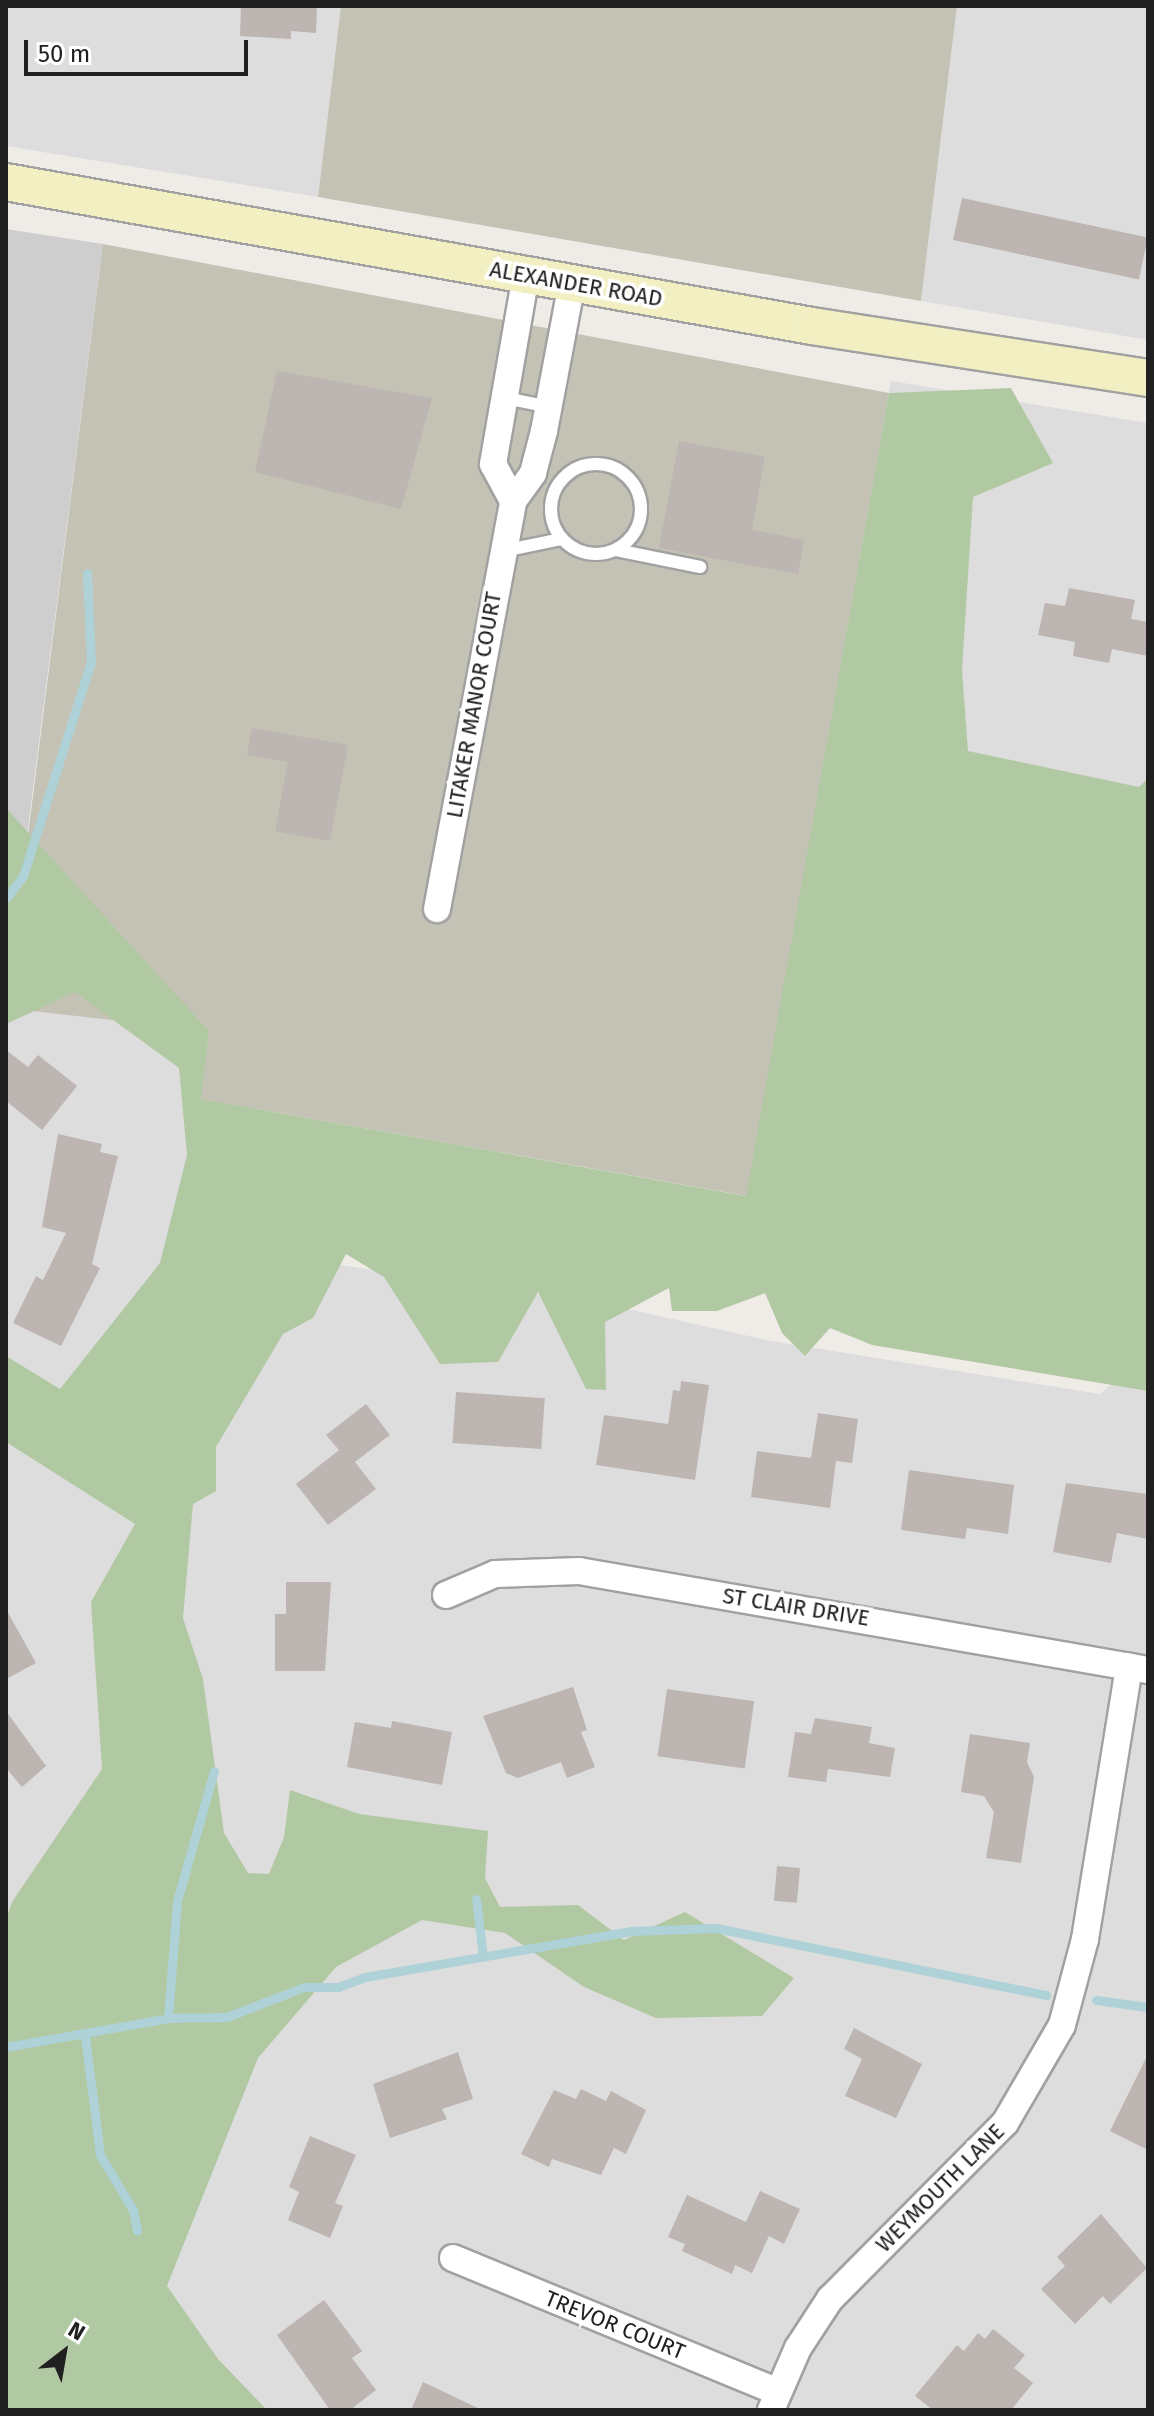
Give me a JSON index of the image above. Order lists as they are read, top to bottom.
{
  "streets": {
    "street": [
      "ALEXANDER ROAD",
      "LITAKER MANOR COURT",
      "ST CLAIR DRIVE",
      "WEYMOUTH LANE",
      "TREVOR COURT"
    ]
  },
  "crossings": [
    ["ALEXANDER ROAD", "LITAKER MANOR COURT"],
    ["ST CLAIR DRIVE", "WEYMOUTH LANE"],
    ["WEYMOUTH LANE", "TREVOR COURT"]
  ],
  "scale_bar": "50 m",
  "north": "top right"
}
